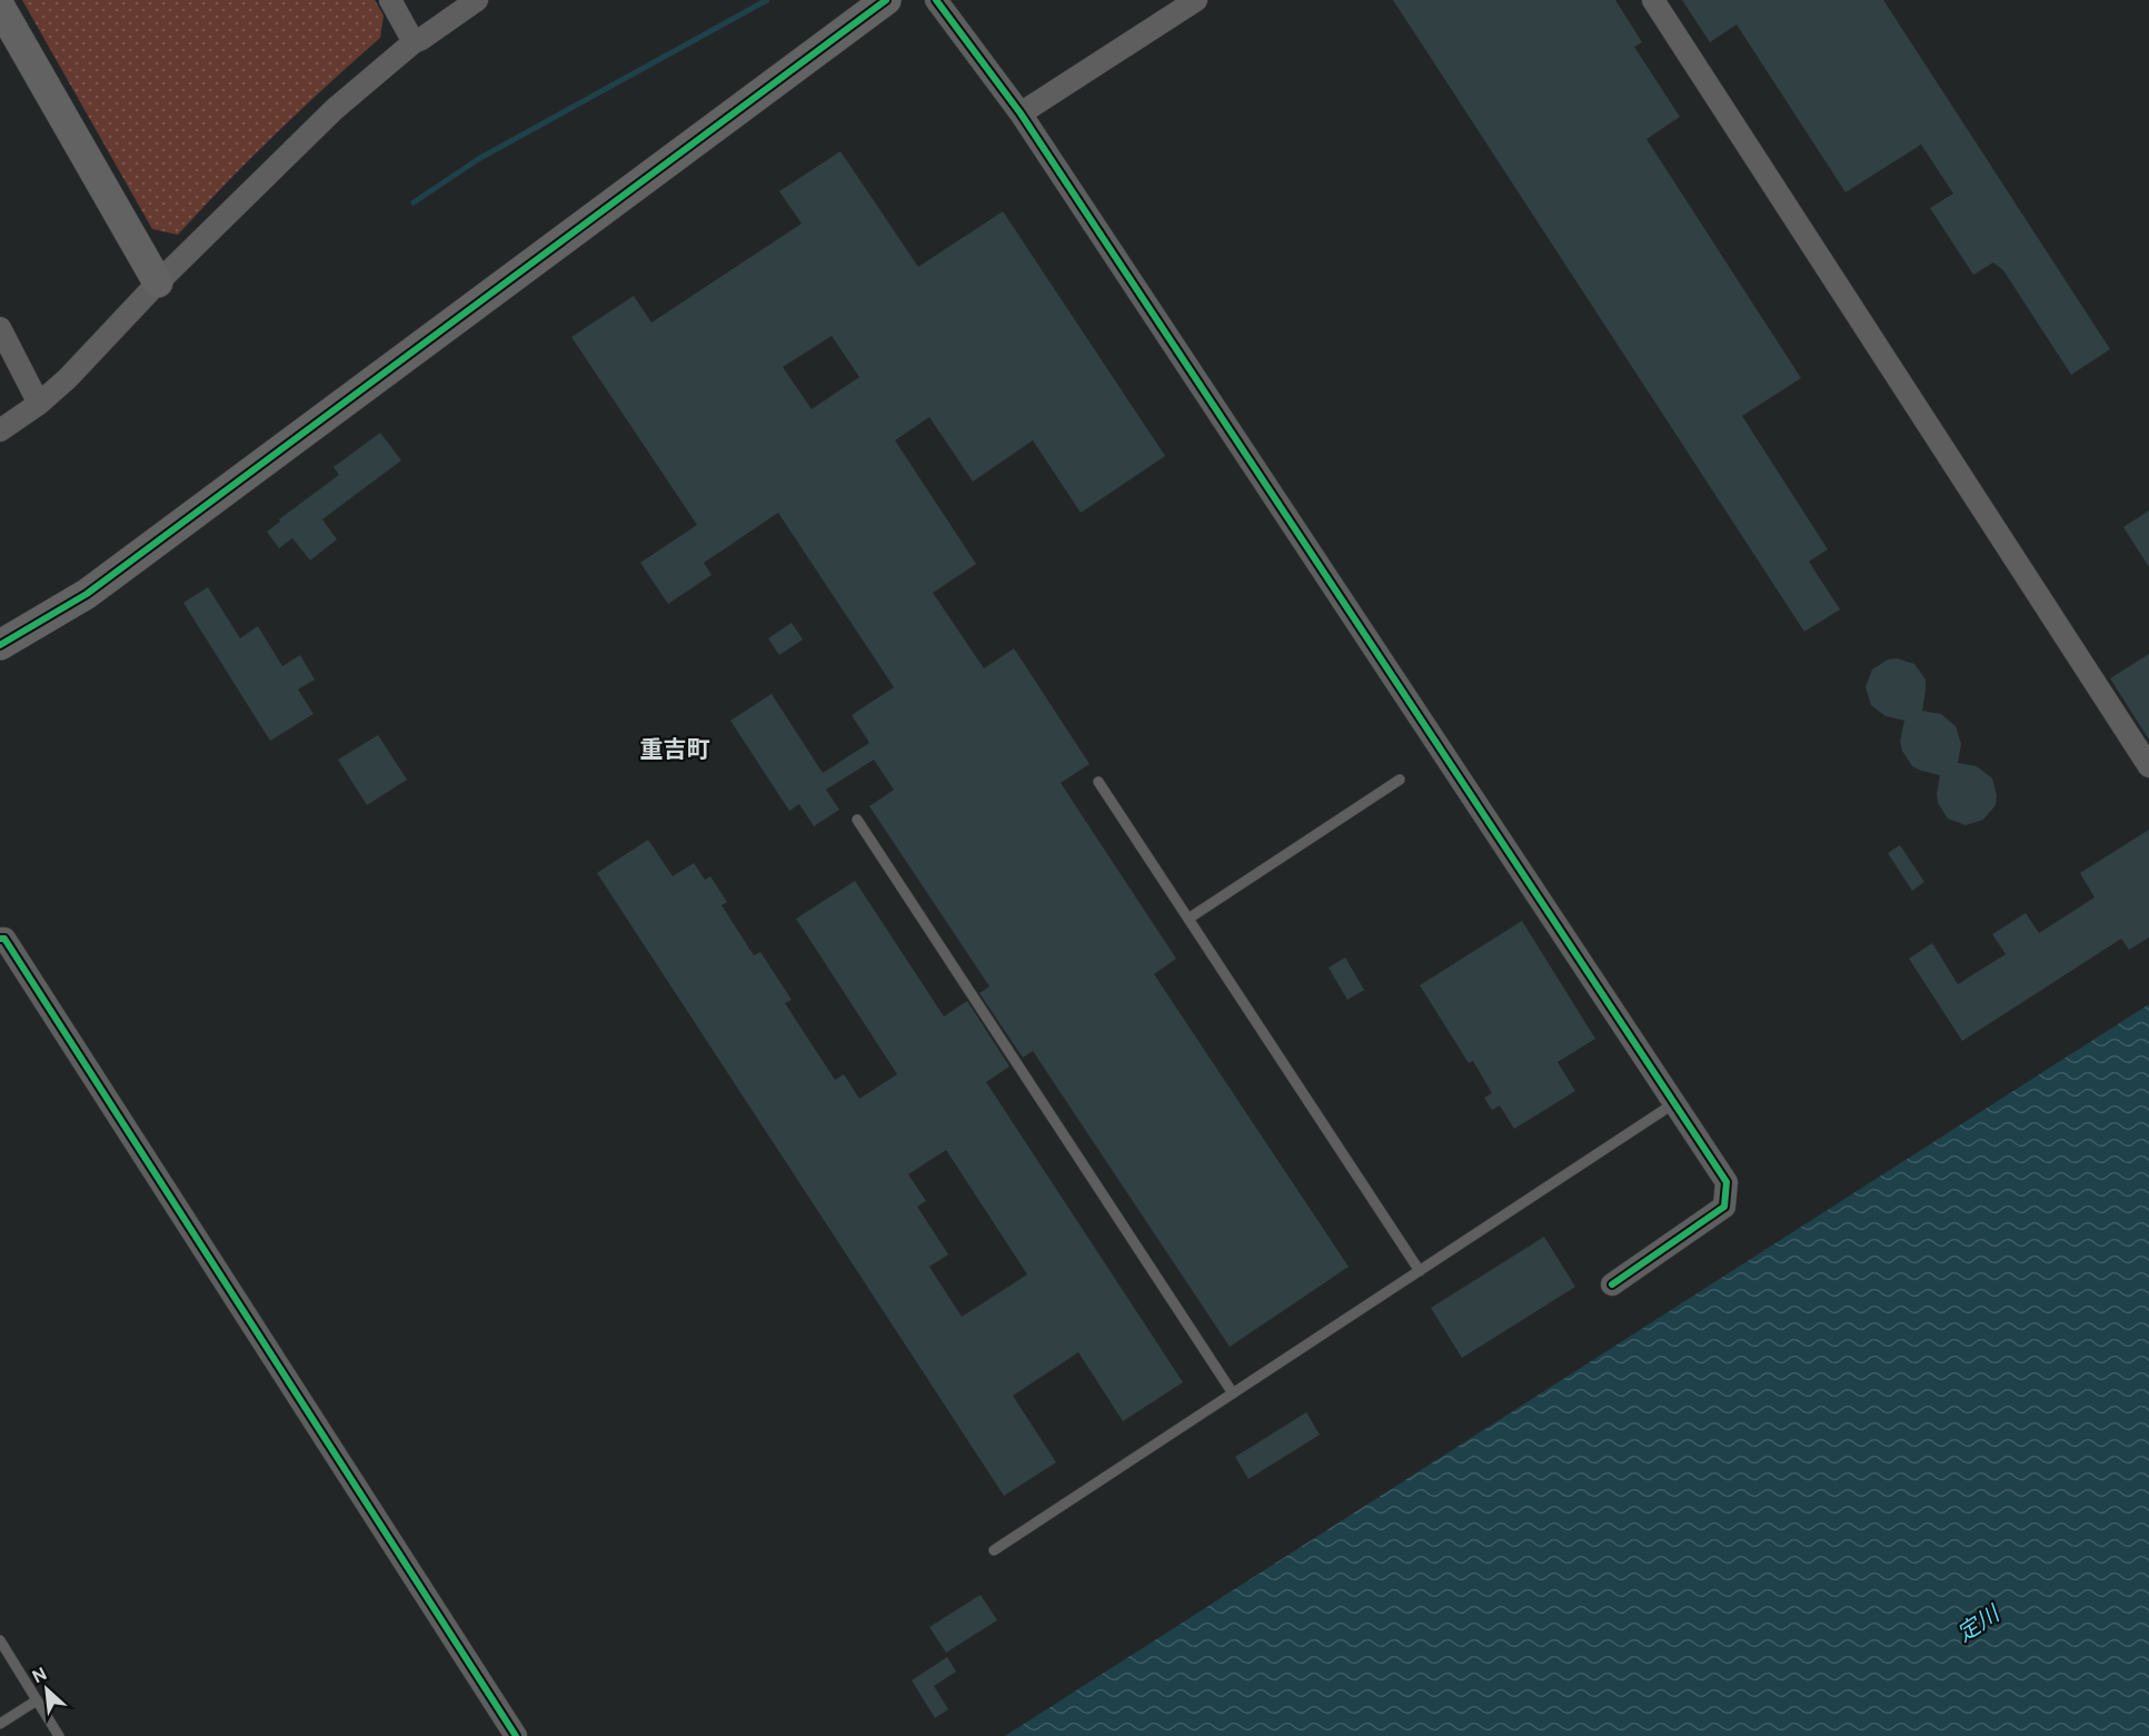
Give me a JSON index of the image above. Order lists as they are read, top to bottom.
{
  "districts": ["重吉町"],
  "water": ["定川"],
  "north": "top left"
}
